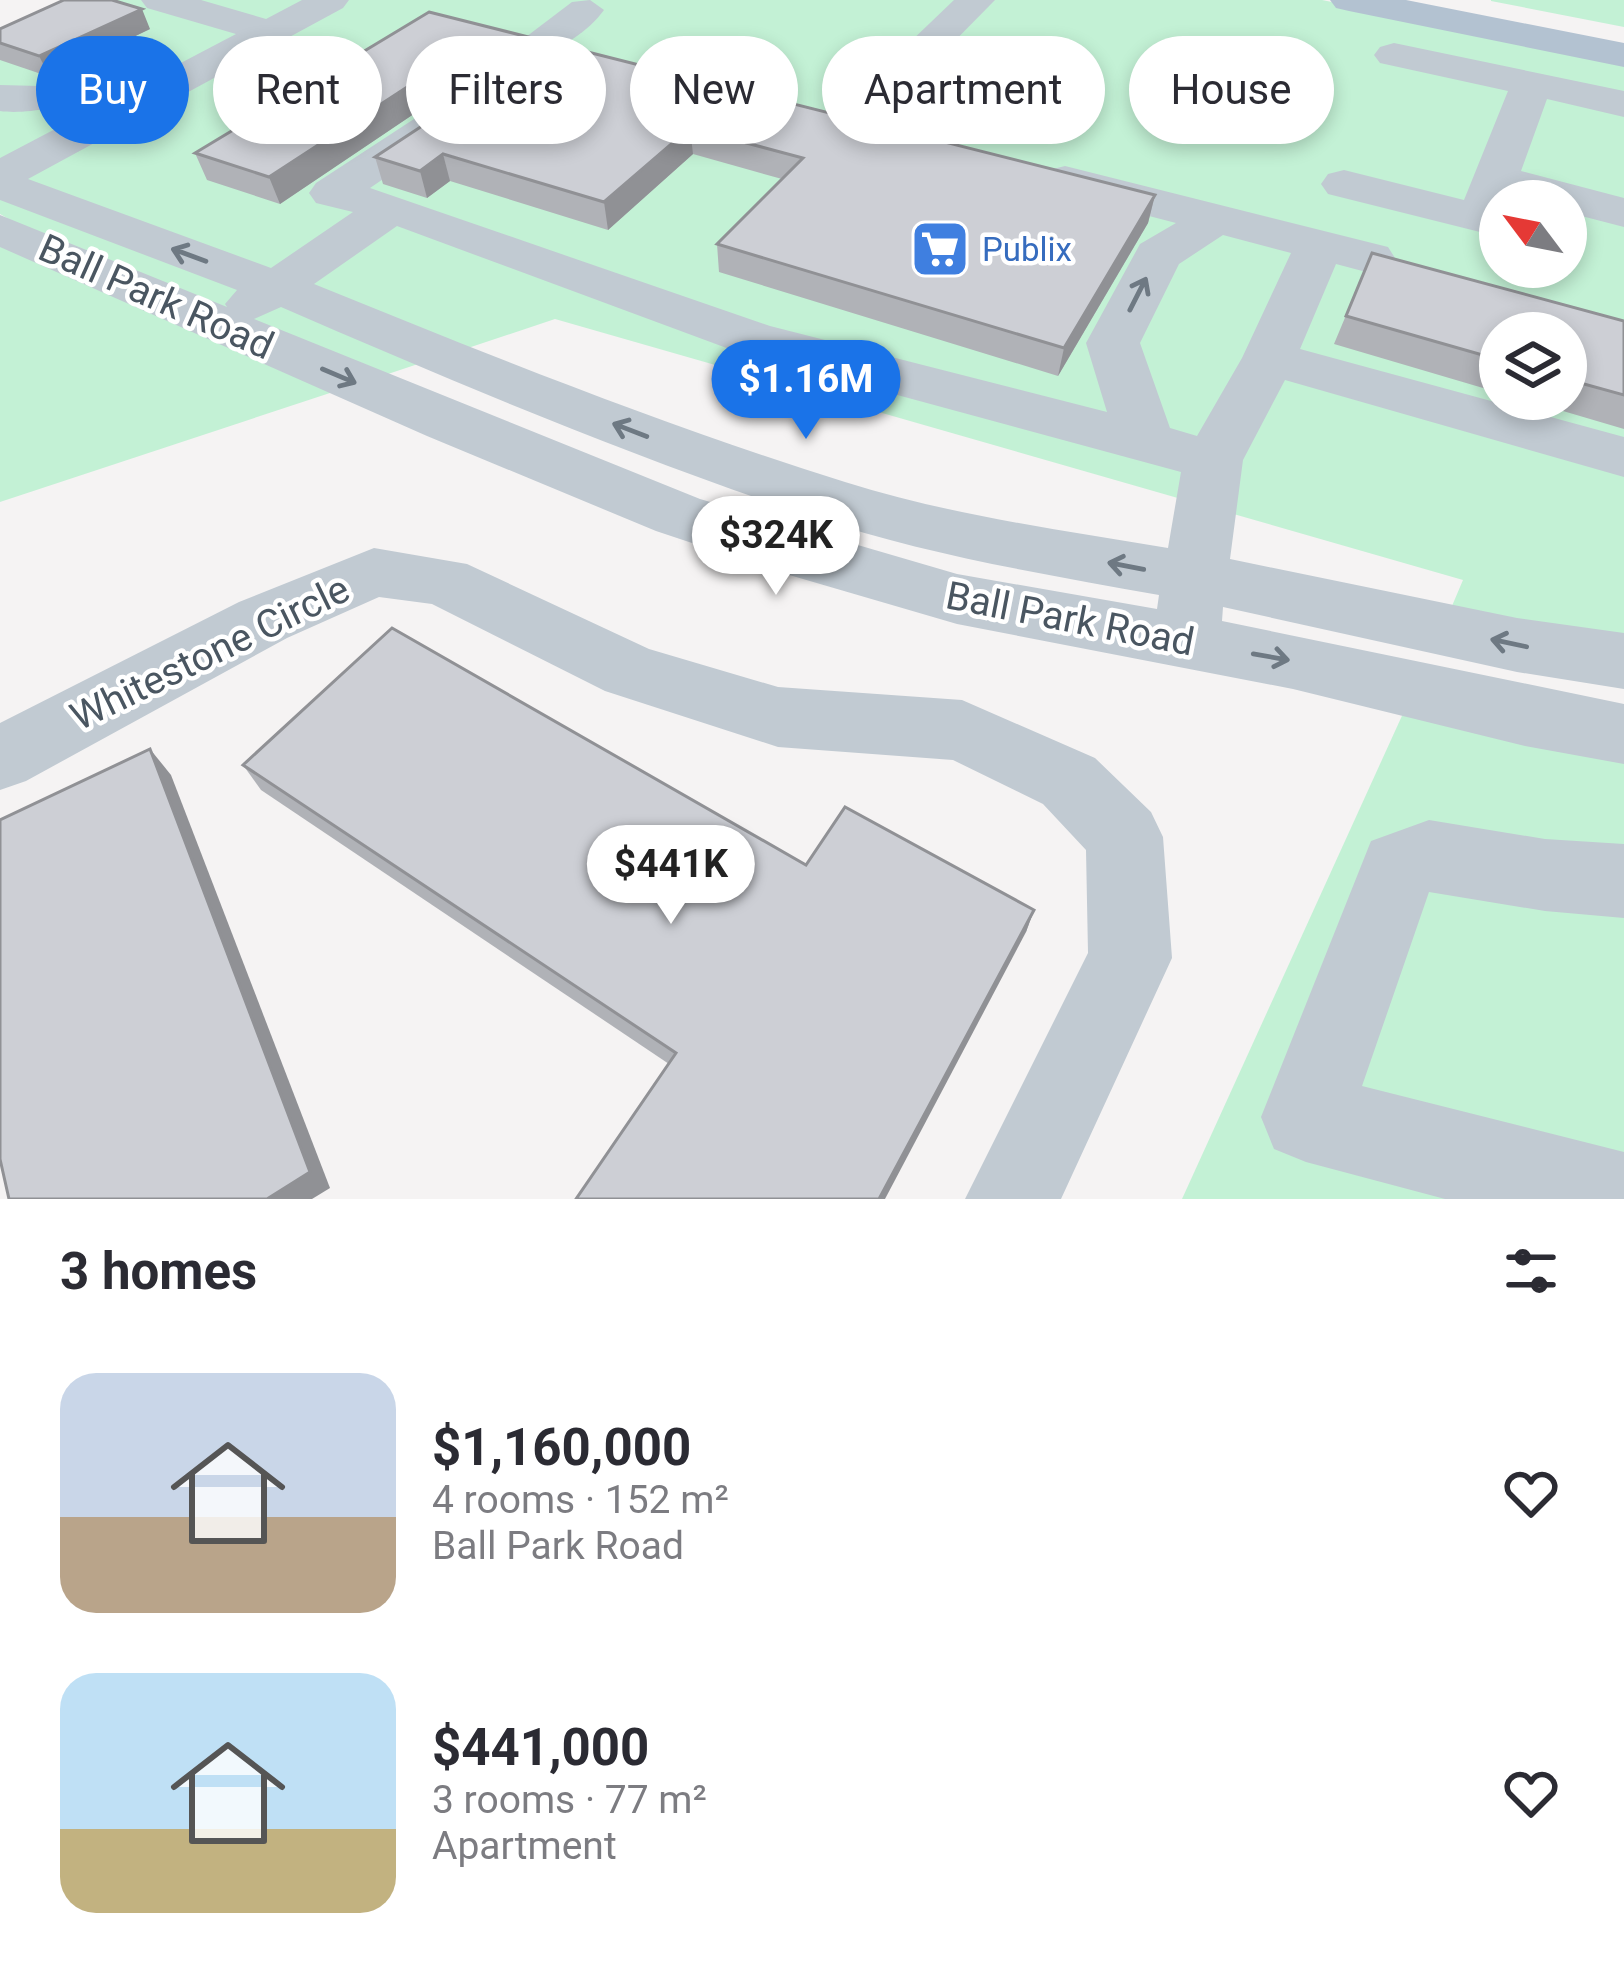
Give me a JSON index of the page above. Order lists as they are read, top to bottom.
{
  "streets": {
    "street": ["Ball Park Road", "Whitestone Circle"]
  },
  "places": {
    "supermarket": ["Publix"]
  },
  "north": "top left",
  "page": {
    "chip": [
      "Buy",
      "Rent",
      "Filters",
      "New",
      "Apartment",
      "House"
    ],
    "price": ["$1.16M", "$324K", "$441K"],
    "heading": "3 homes",
    "list": [
      {
        "name": "$1,160,000",
        "note": "4 rooms · 152 m² · Ball Park Road"
      },
      {
        "name": "$441,000",
        "note": "3 rooms · 77 m² · Apartment"
      }
    ]
  }
}
